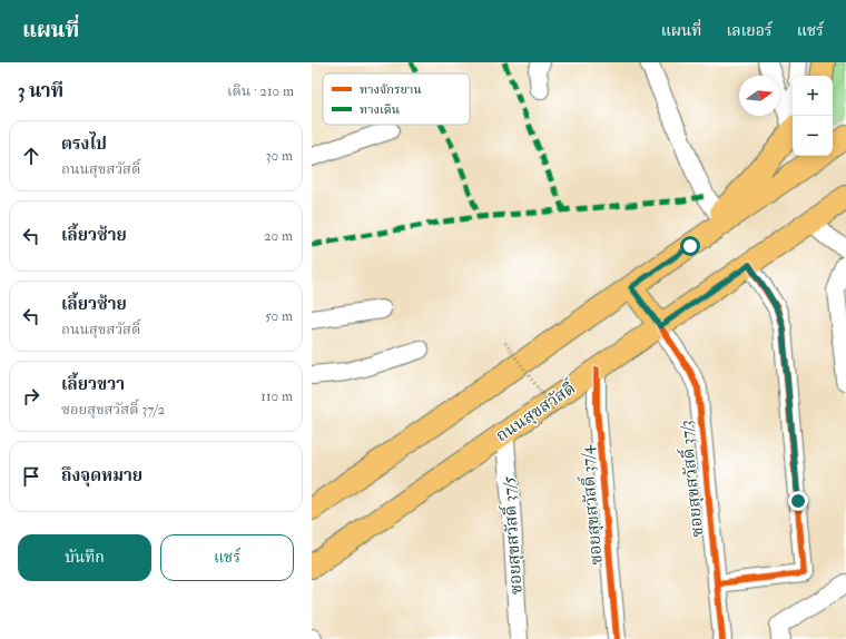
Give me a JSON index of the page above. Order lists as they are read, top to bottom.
{
  "streets": {
    "main road": ["ถนนสุขสวัสดิ์"],
    "street": ["ซอยสุขสวัสดิ์ 37/3", "ซอยสุขสวัสดิ์ 37/4", "ซอยสุขสวัสดิ์ 37/5"]
  },
  "crossings": [
    ["ถนนสุขสวัสดิ์", "ซอยสุขสวัสดิ์ 37/3"],
    ["ถนนสุขสวัสดิ์", "ซอยสุขสวัสดิ์ 37/4"],
    ["ถนนสุขสวัสดิ์", "ซอยสุขสวัสดิ์ 37/5"]
  ],
  "legend": ["ทางจักรยาน", "ทางเดิน"],
  "north": "right",
  "page": {
    "header": "แผนที่",
    "nav": ["แผนที่", "เลเยอร์", "แชร์"],
    "heading": ["3 นาที", "เดิน · 210 m"],
    "map_buttons": ["+", "−"],
    "list": [
      ["ตรงไป", "ถนนสุขสวัสดิ์", "30 m"],
      ["เลี้ยวซ้าย", "20 m"],
      ["เลี้ยวซ้าย", "ถนนสุขสวัสดิ์", "50 m"],
      ["เลี้ยวขวา", "ซอยสุขสวัสดิ์ 37/2", "110 m"],
      "ถึงจุดหมาย"
    ],
    "buttons": ["บันทึก", "แชร์"]
  }
}
